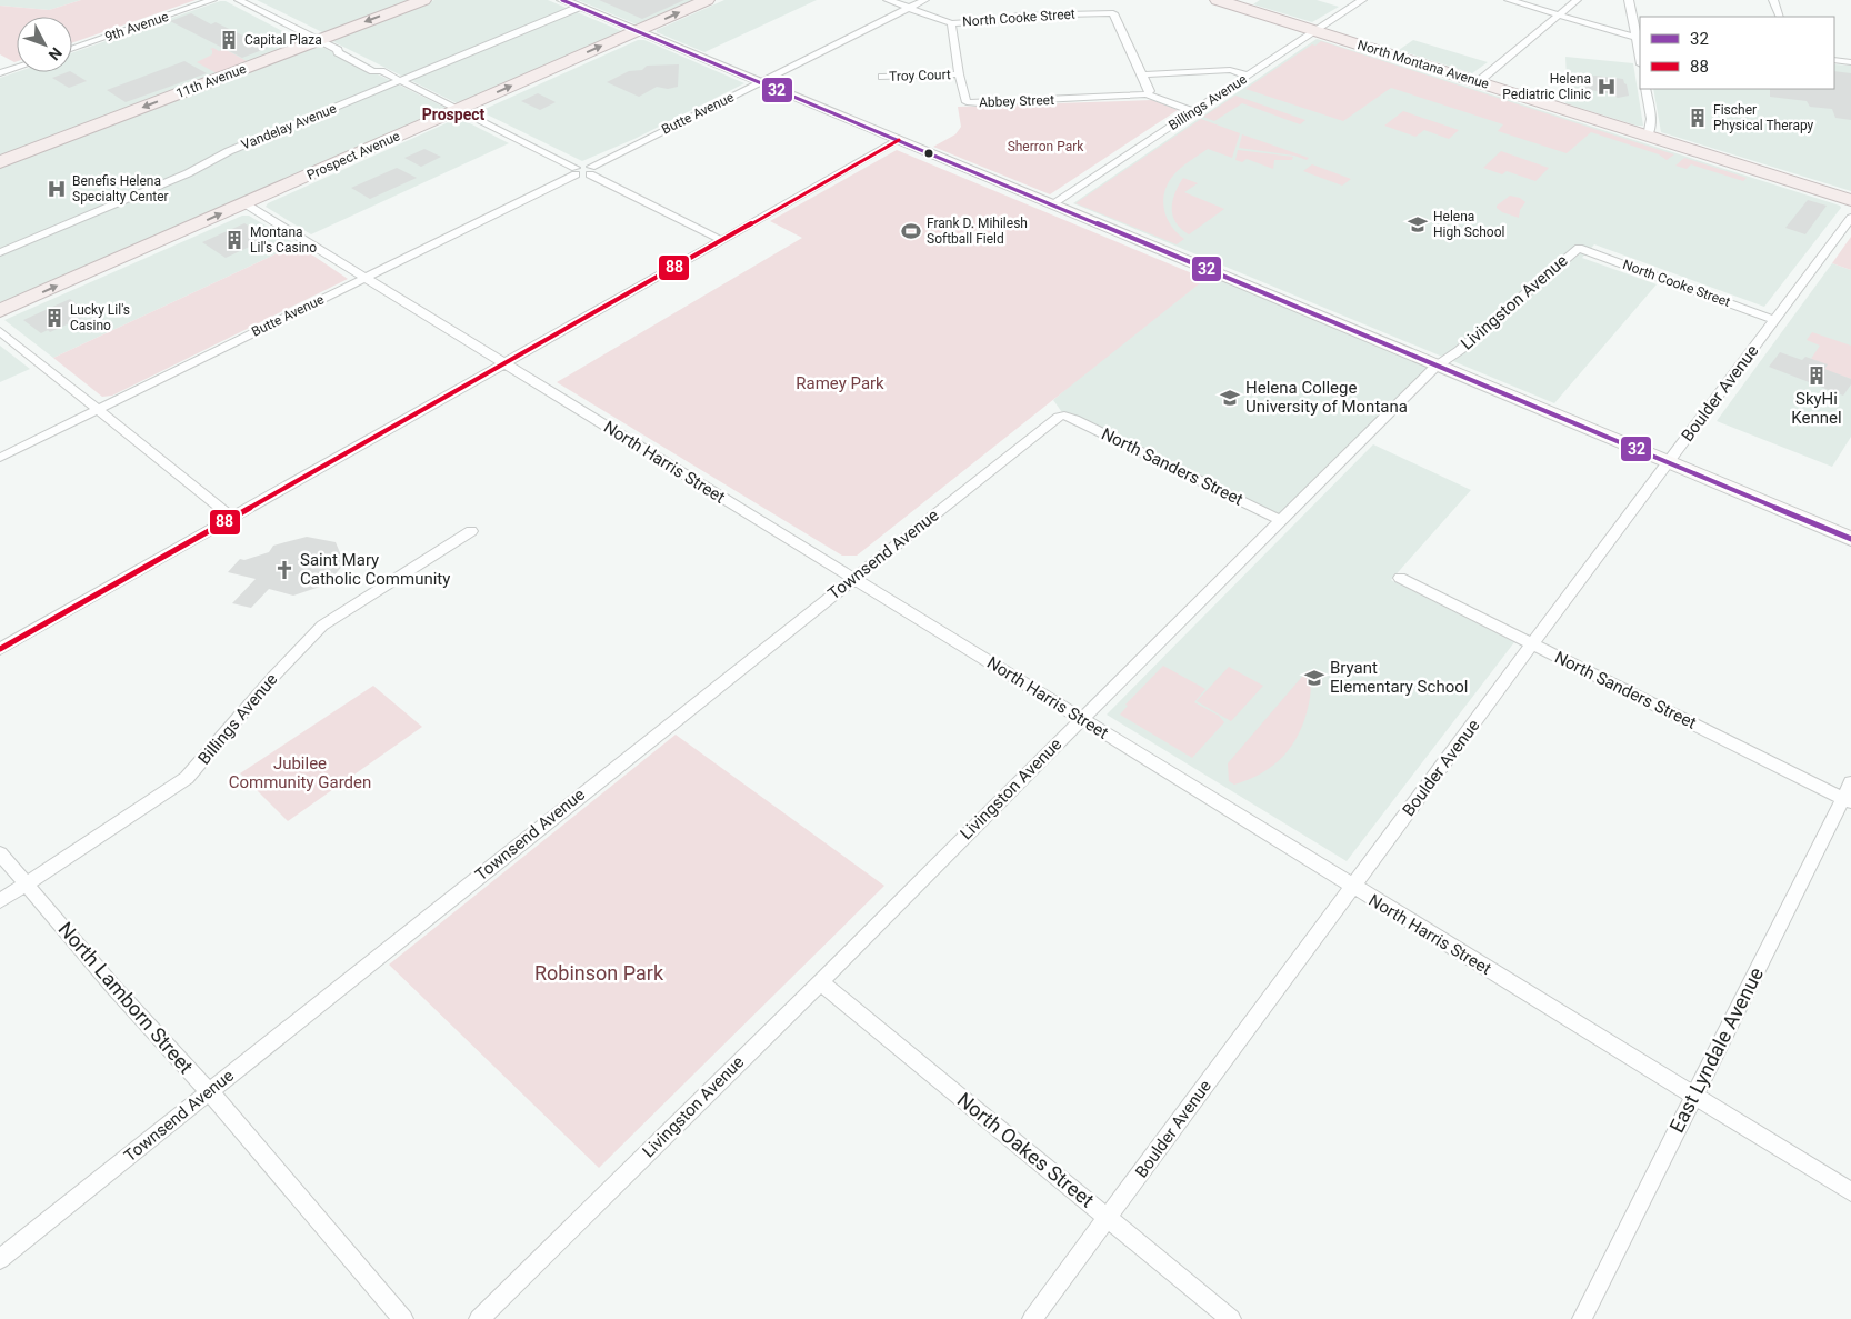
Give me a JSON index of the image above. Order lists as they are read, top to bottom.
{
  "streets": {
    "highway": ["North Montana Avenue", "11th Avenue", "Prospect Avenue"],
    "street": [
      "North Cooke Street",
      "9th Avenue",
      "Troy Court",
      "Abbey Street",
      "Billings Avenue",
      "Butte Avenue",
      "Vandelay Avenue",
      "Livingston Avenue",
      "Boulder Avenue",
      "North Harris Street",
      "North Sanders Street",
      "Townsend Avenue",
      "North Lamborn Street",
      "East Lyndale Avenue",
      "North Oakes Street"
    ]
  },
  "crossings": [
    ["North Cooke Street", "Abbey Street"],
    ["North Cooke Street", "Butte Avenue"],
    ["North Cooke Street", "Livingston Avenue"],
    ["North Cooke Street", "Boulder Avenue"],
    ["North Montana Avenue", "Billings Avenue"],
    ["Troy Court", "Abbey Street"],
    ["Billings Avenue", "North Lamborn Street"],
    ["Butte Avenue", "North Harris Street"],
    ["Prospect Avenue", "North Harris Street"],
    ["Livingston Avenue", "North Harris Street"],
    ["Livingston Avenue", "North Sanders Street"],
    ["Livingston Avenue", "North Oakes Street"],
    ["Boulder Avenue", "North Harris Street"],
    ["Boulder Avenue", "North Sanders Street"],
    ["Boulder Avenue", "North Oakes Street"],
    ["North Harris Street", "Townsend Avenue"],
    ["North Harris Street", "East Lyndale Avenue"],
    ["North Sanders Street", "Townsend Avenue"],
    ["North Sanders Street", "East Lyndale Avenue"],
    ["Townsend Avenue", "North Lamborn Street"]
  ],
  "one_way": ["11th Avenue", "Prospect Avenue"],
  "districts": ["Prospect"],
  "parks": [
    "Sherron Park",
    "Ramey Park",
    "Jubilee Community Garden",
    "Robinson Park"
  ],
  "places": {
    "building": [
      "Capital Plaza",
      "Fischer Physical Therapy",
      "Montana Lil's Casino",
      "Lucky Lil's Casino",
      "SkyHi Kennel"
    ],
    "hospital": ["Helena Pediatric Clinic", "Benefis Helena Specialty Center"],
    "school or university": ["Helena High School", "Helena College University of Montana", "Bryant Elementary School"],
    "sports": ["Frank D. Mihilesh Softball Field"],
    "church": ["Saint Mary Catholic Community"]
  },
  "lines": ["transit line 32", "transit line 88"],
  "legend": ["32", "88"],
  "north": "bottom right"
}
